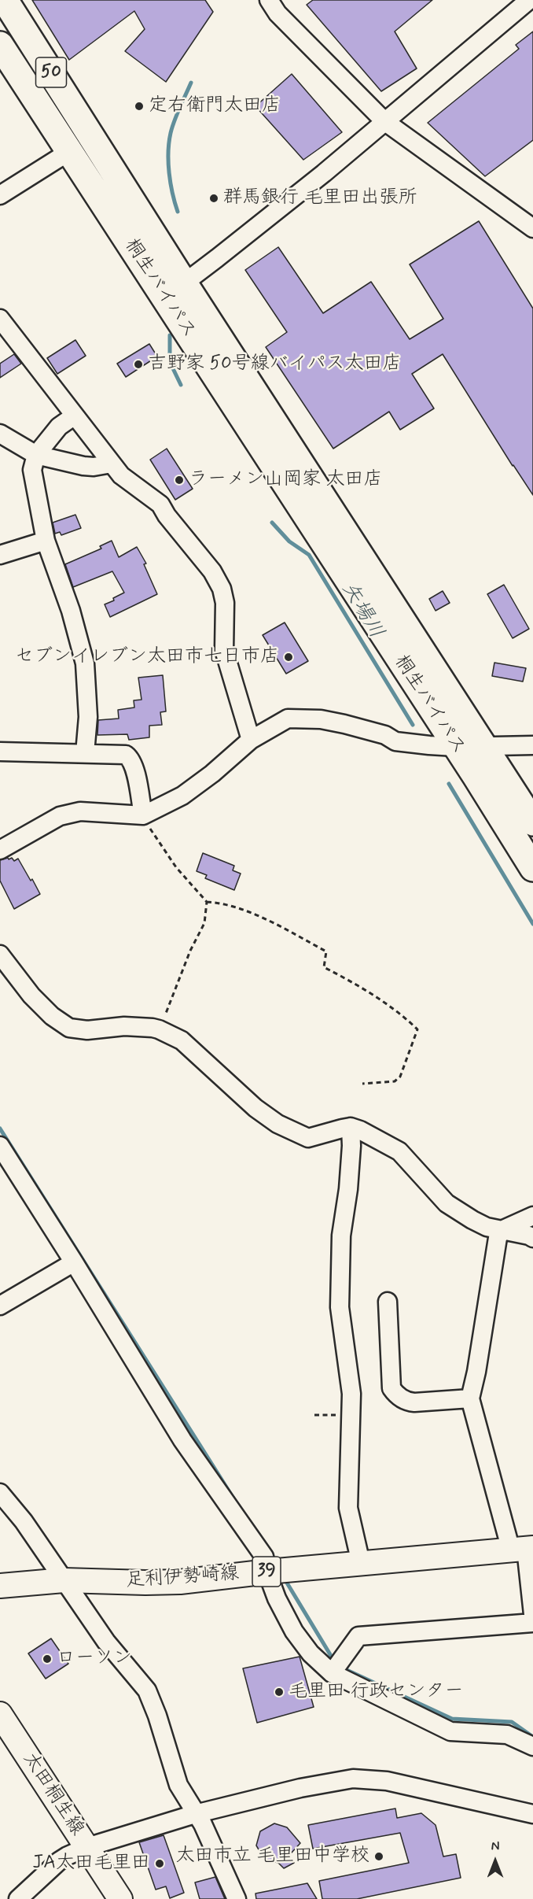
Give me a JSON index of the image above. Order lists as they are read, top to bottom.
{
  "streets": {
    "highway": ["50", "桐生バイパス"],
    "main road": ["39", "足利伊勢崎線", "太田桐生線"]
  },
  "water": ["矢場川"],
  "places": [
    "定右衛門太田店",
    "群馬銀行 毛里田出張所",
    "吉野家 50号線バイパス太田店",
    "ラーメン山岡家 太田店",
    "セブンイレブン太田市七日市店",
    "ローソン",
    "毛里田 行政センター",
    "太田市立 毛里田中学校",
    "JA太田毛里田"
  ],
  "north": "top"
}
